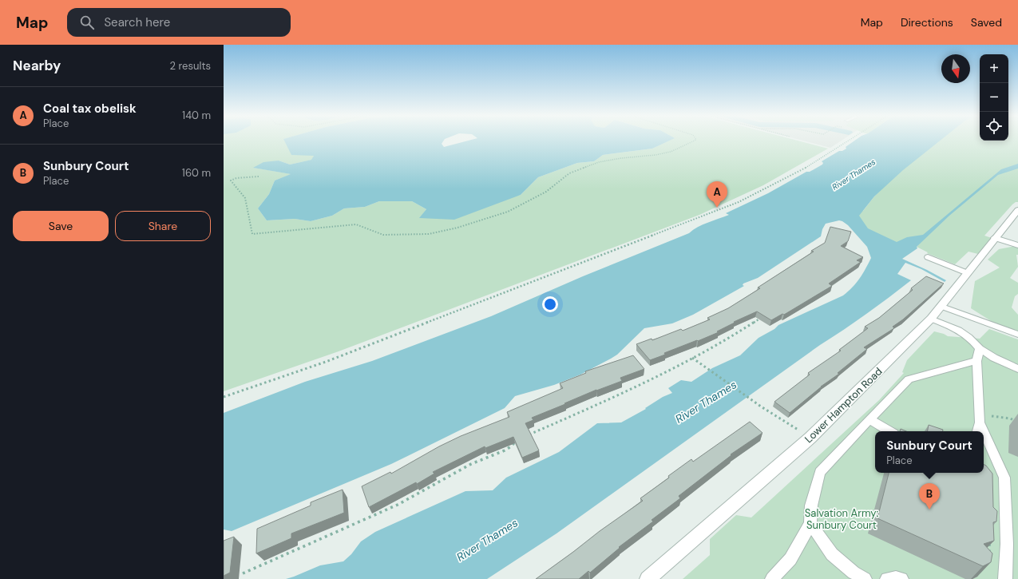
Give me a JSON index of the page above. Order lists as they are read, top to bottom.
{
  "streets": {
    "street": ["Lower Hampton Road"]
  },
  "water": ["River Thames"],
  "parks": ["Salvation Army: Sunbury Court"],
  "north": "bottom",
  "page": {
    "header": "Map",
    "search": "Search here",
    "nav": ["Map", "Directions", "Saved"],
    "heading": ["Nearby", "2 results"],
    "map_buttons": ["+", "−"],
    "list": [
      {
        "mark": "A",
        "name": "Coal tax obelisk",
        "note": "Place",
        "value": "140 m"
      },
      {
        "mark": "B",
        "name": "Sunbury Court",
        "note": "Place",
        "value": "160 m"
      }
    ],
    "pins": ["A", "B"],
    "buttons": ["Save", "Share"],
    "popup": ["Sunbury Court", "Place"]
  }
}
